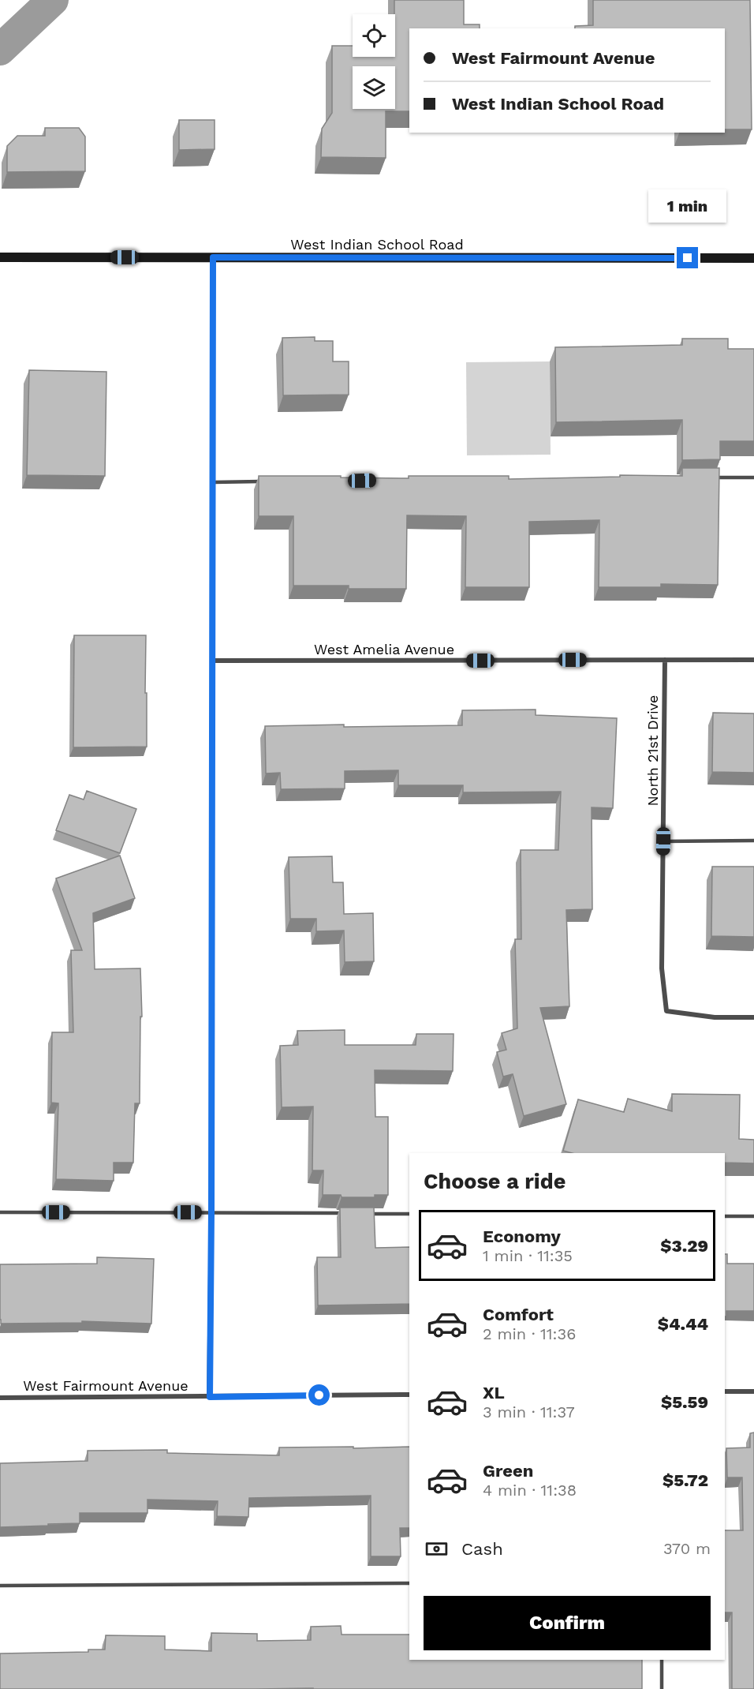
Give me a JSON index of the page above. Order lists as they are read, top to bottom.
{
  "streets": {
    "main road": ["West Indian School Road"],
    "street": ["West Amelia Avenue", "North 21st Drive", "West Fairmount Avenue"]
  },
  "crossings": [
    ["West Amelia Avenue", "North 21st Drive"]
  ],
  "page": {
    "banner": ["West Fairmount Avenue", "West Indian School Road"],
    "bubble": "1 min",
    "heading": "Choose a ride",
    "list": [
      {
        "name": "Economy",
        "note": "1 min · 11:35",
        "value": "$3.29"
      },
      {
        "name": "Comfort",
        "note": "2 min · 11:36",
        "value": "$4.44"
      },
      {
        "name": "XL",
        "note": "3 min · 11:37",
        "value": "$5.59"
      },
      {
        "name": "Green",
        "note": "4 min · 11:38",
        "value": "$5.72"
      }
    ],
    "pay": ["Cash", "370 m"],
    "buttons": "Confirm"
  }
}
